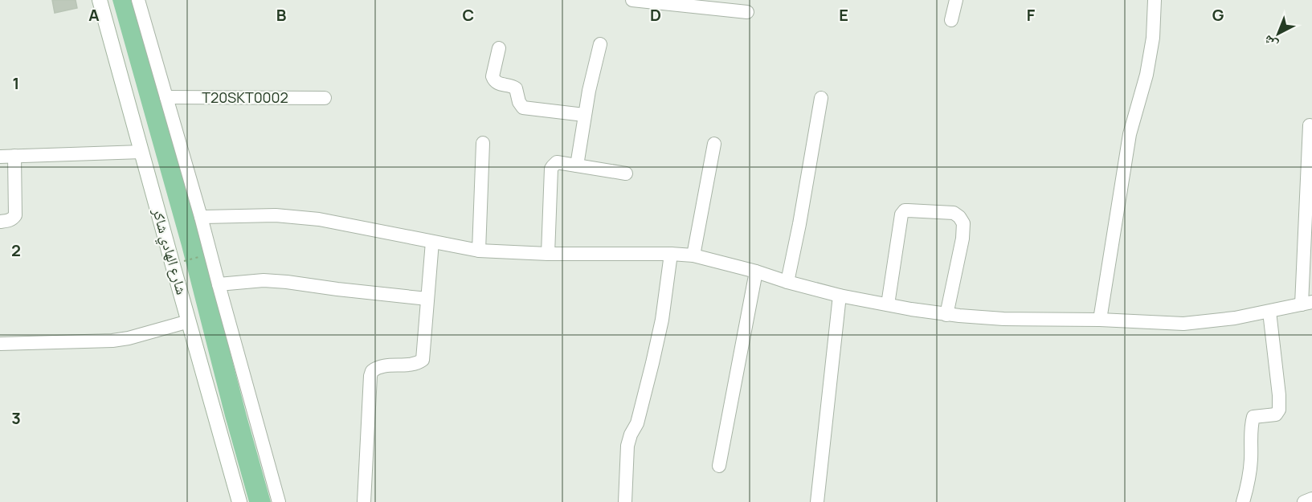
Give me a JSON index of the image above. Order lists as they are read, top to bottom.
{
  "streets": {
    "main road": ["شارع الهادي شاكر"],
    "street": ["T20SKT0002"]
  },
  "north": "bottom left",
  "grid": {
    "columns": [
      "A",
      "B",
      "C",
      "D",
      "E",
      "F",
      "G"
    ],
    "rows": ["1", "2", "3"]
  }
}
